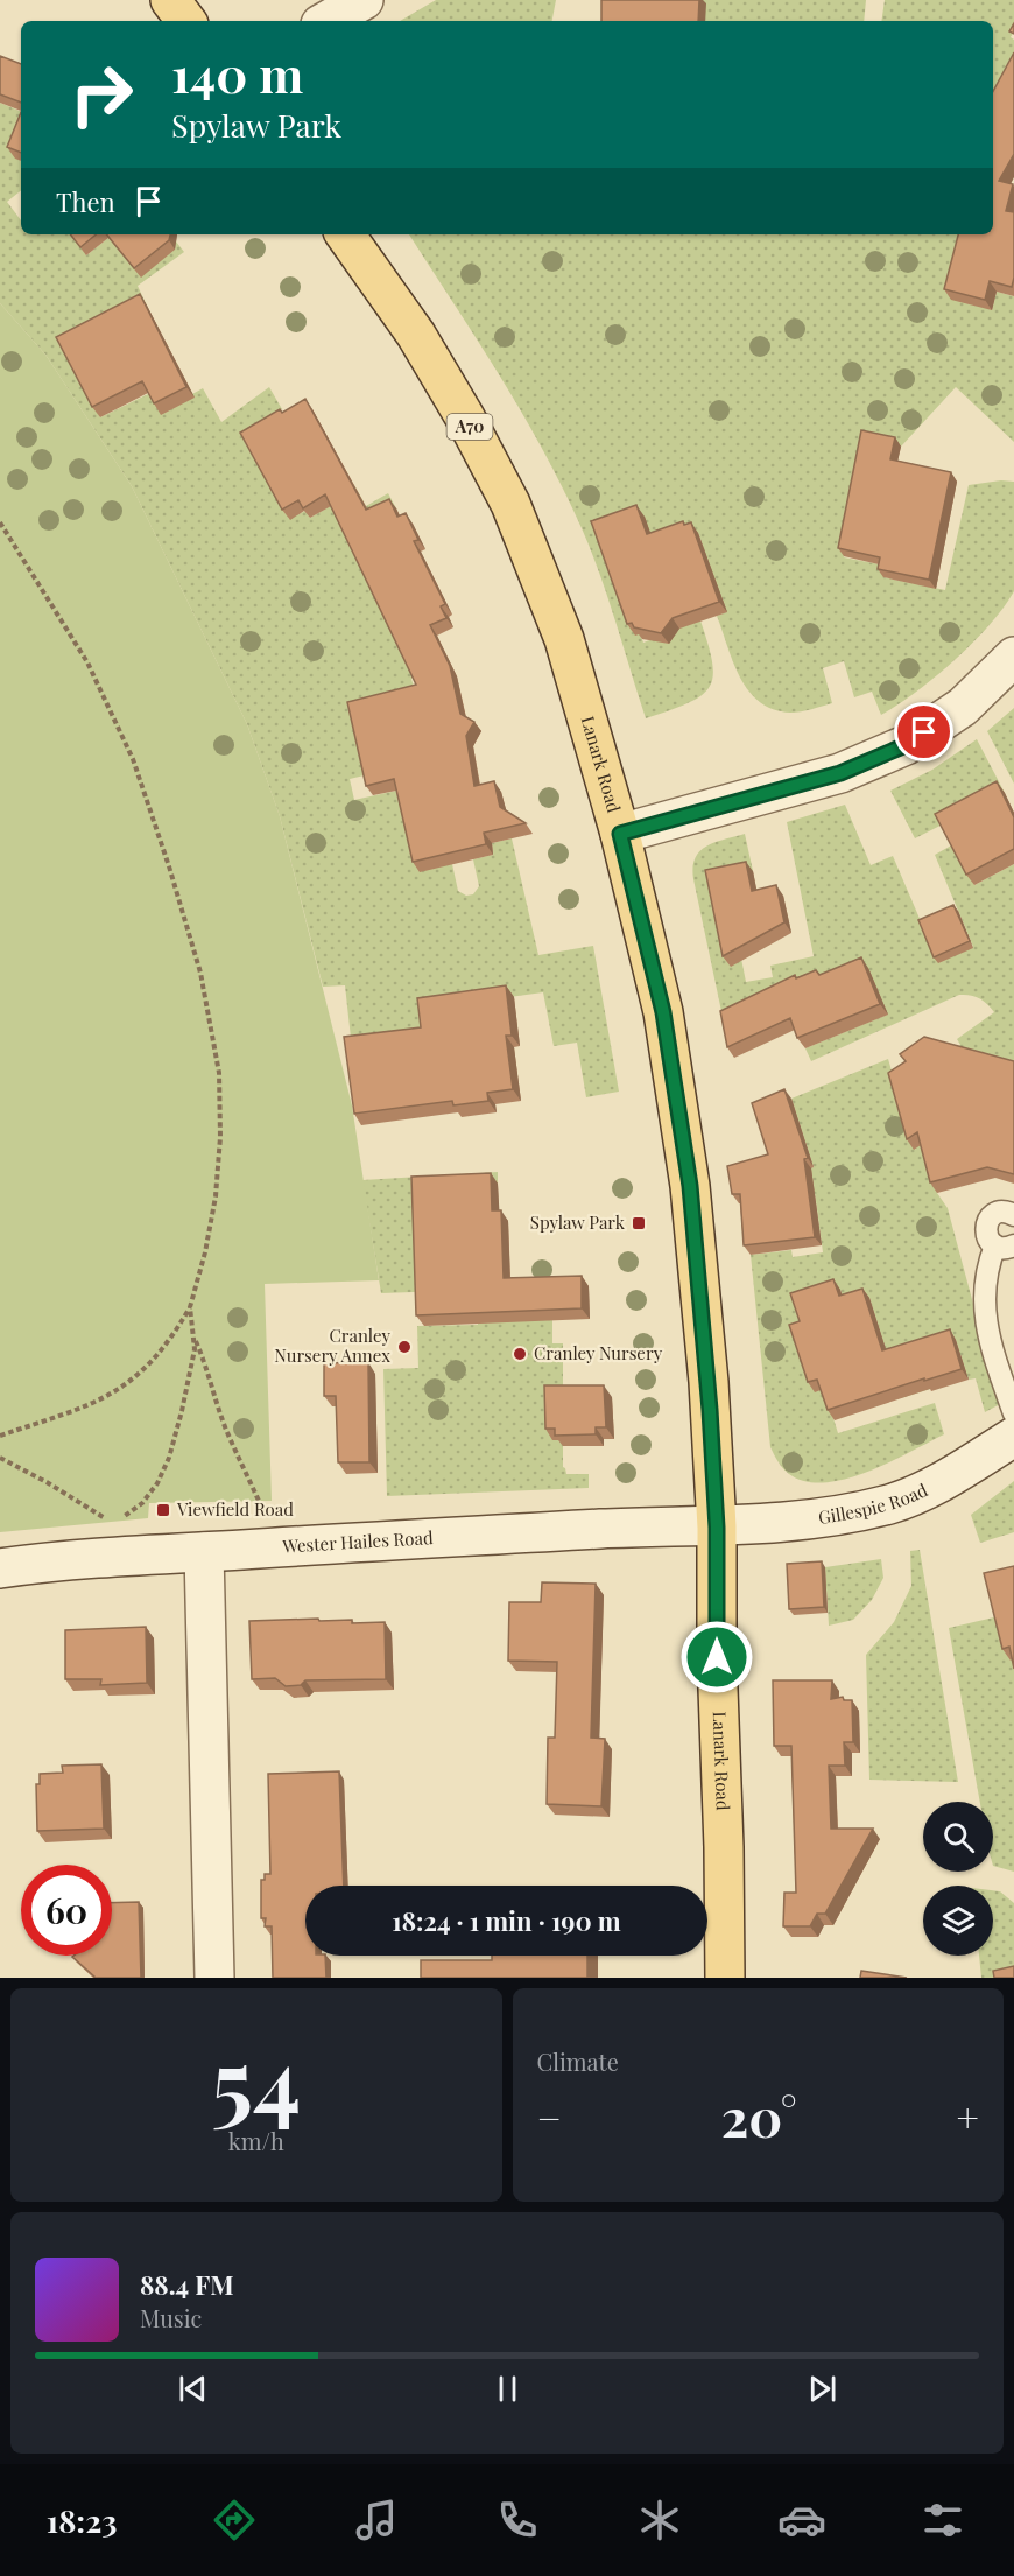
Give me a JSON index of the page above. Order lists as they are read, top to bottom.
{
  "streets": {
    "main road": [
      "A70",
      "Lanark Road",
      "Gillespie Road",
      "Wester Hailes Road"
    ]
  },
  "crossings": [
    ["Lanark Road", "Gillespie Road"],
    ["Lanark Road", "Wester Hailes Road"],
    ["Gillespie Road", "Wester Hailes Road"]
  ],
  "places": {
    "transit": ["Spylaw Park", "Viewfield Road"],
    "other": ["Cranley Nursery Annex", "Cranley Nursery"]
  },
  "page": {
    "turn": ["140 m", "Spylaw Park"],
    "then": "Then",
    "limit": "60",
    "trip": "18:24 · 1 min · 190 m",
    "tile": [
      ["54", "km/h"],
      "Climate"
    ],
    "heat": ["−", "20°", "+"],
    "song": ["88.4 FM", "Music"],
    "tabs": "18:23"
  }
}
